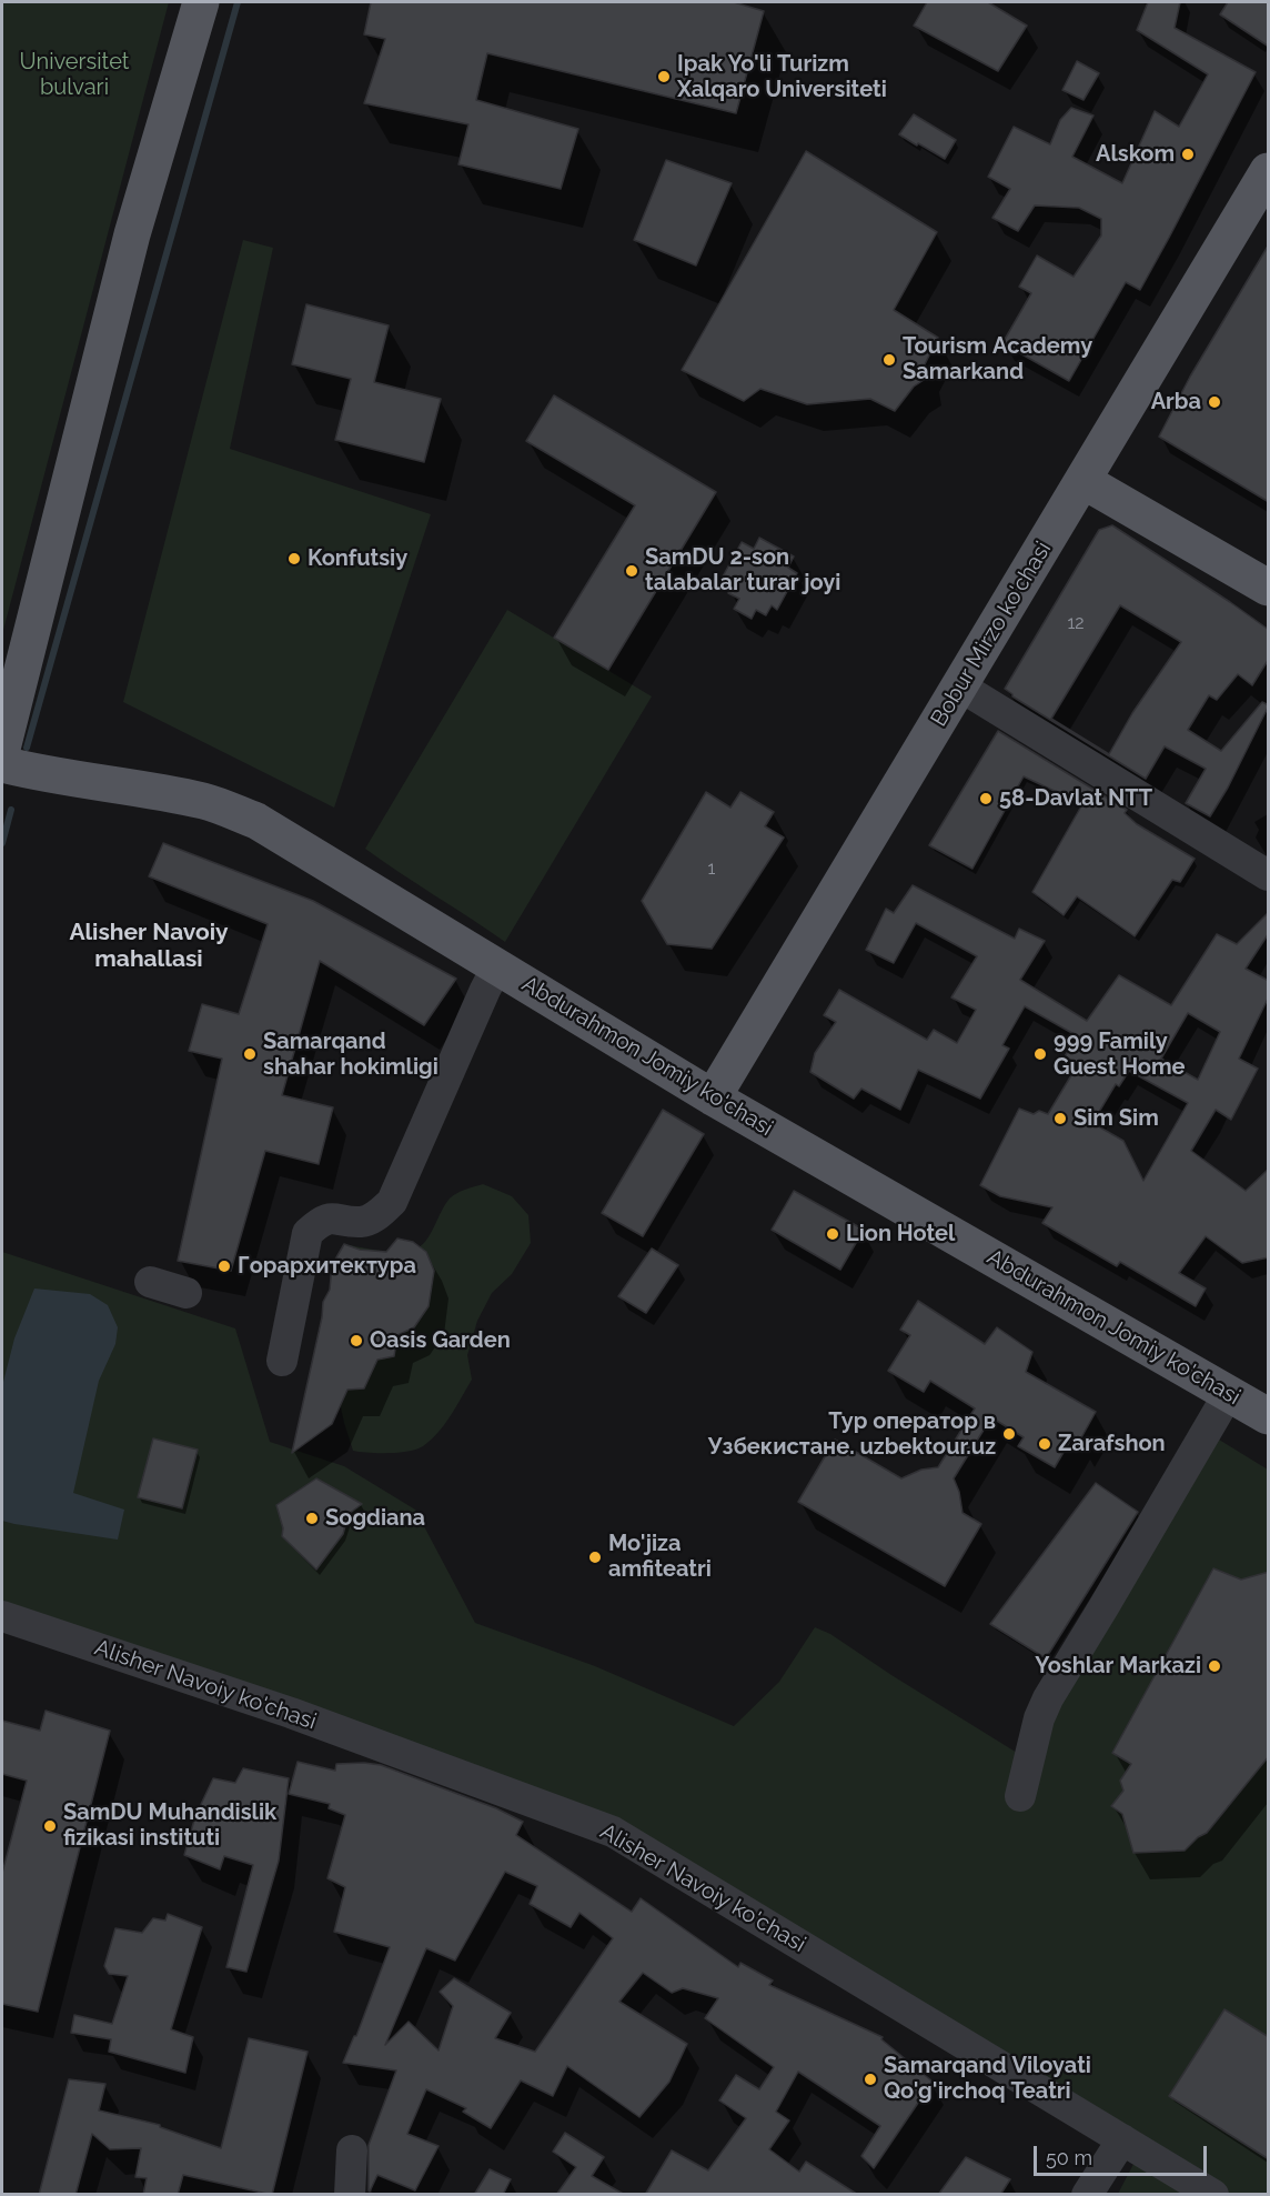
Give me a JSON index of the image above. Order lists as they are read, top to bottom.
{
  "streets": {
    "main road": ["Bobur Mirzo ko'chasi", "Abdurahmon Jomiy ko'chasi"],
    "street": ["Alisher Navoiy ko'chasi"]
  },
  "crossings": [
    ["Bobur Mirzo ko'chasi", "Abdurahmon Jomiy ko'chasi"]
  ],
  "districts": ["Alisher Navoiy mahallasi"],
  "parks": ["Universitet bulvari"],
  "places": [
    "Ipak Yo'li Turizm Xalqaro Universiteti",
    "Alskom",
    "Tourism Academy Samarkand",
    "Arba",
    "Konfutsiy",
    "SamDU 2-son talabalar turar joyi",
    "58-Davlat NTT",
    "Samarqand shahar hokimligi",
    "999 Family Guest Home",
    "Sim Sim",
    "Lion Hotel",
    "Горархитектура",
    "Oasis Garden",
    "Тур оператор в Узбекистане. uzbektour.uz",
    "Zarafshon",
    "Sogdiana",
    "Mo'jiza amfiteatri",
    "Yoshlar Markazi",
    "SamDU Muhandislik fizikasi instituti",
    "Samarqand Viloyati Qo'g'irchoq Teatri"
  ],
  "house_numbers": ["12", "1"],
  "scale_bar": "50 m"
}
